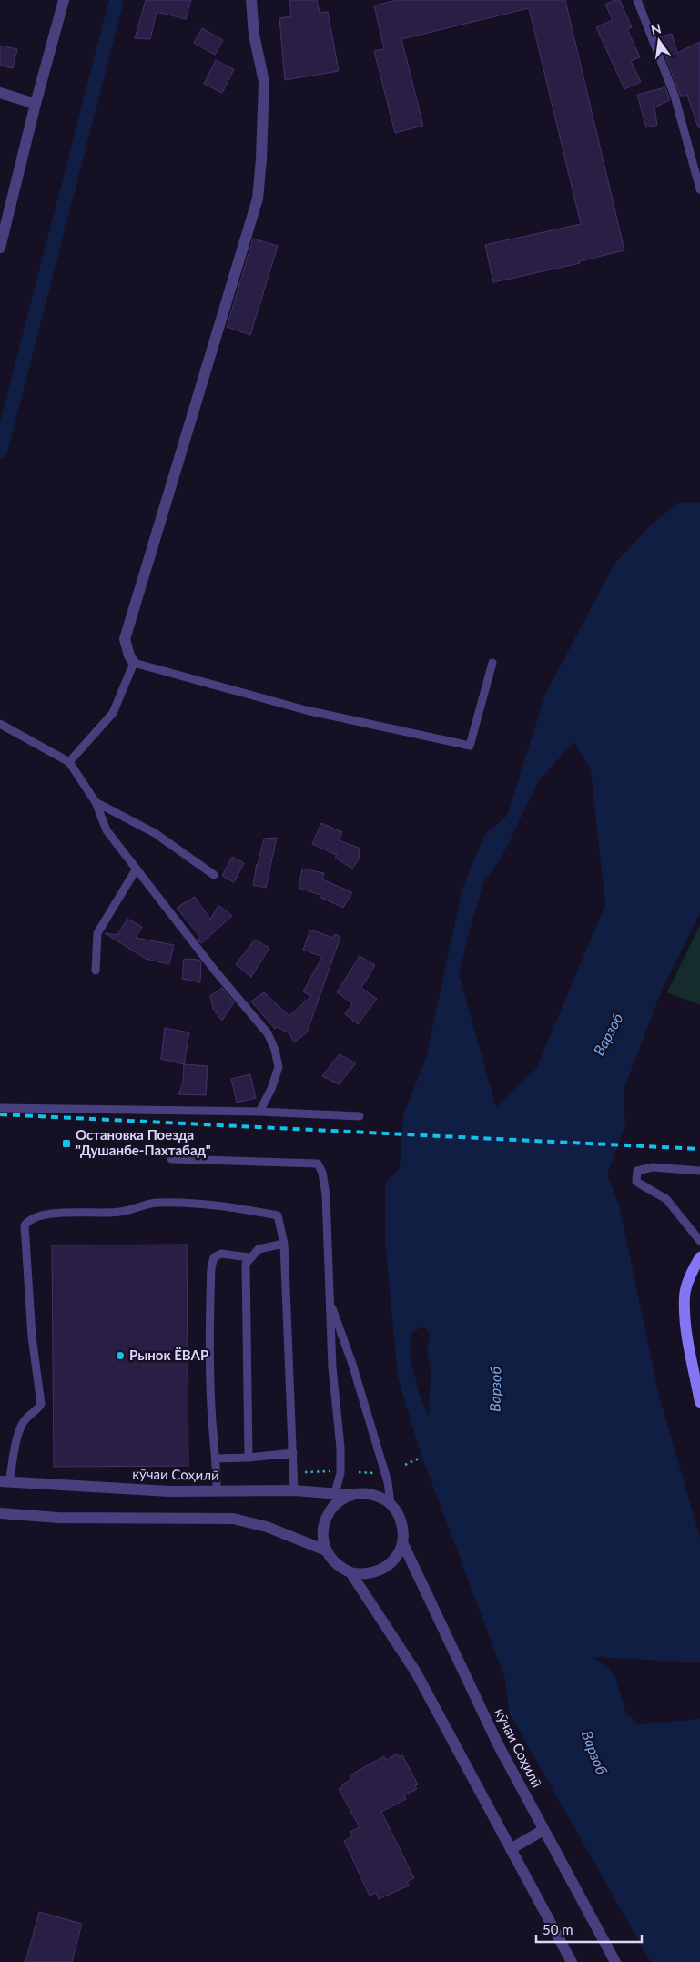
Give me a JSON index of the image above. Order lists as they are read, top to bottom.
{
  "streets": {
    "street": ["кӯчаи Соҳилӣ"]
  },
  "water": ["Варзоб"],
  "places": {
    "transit": ["Остановка Поезда \"Душанбе-Пахтабад\""],
    "other": ["Рынок ЁВАР"]
  },
  "scale_bar": "50 m",
  "north": "top"
}
